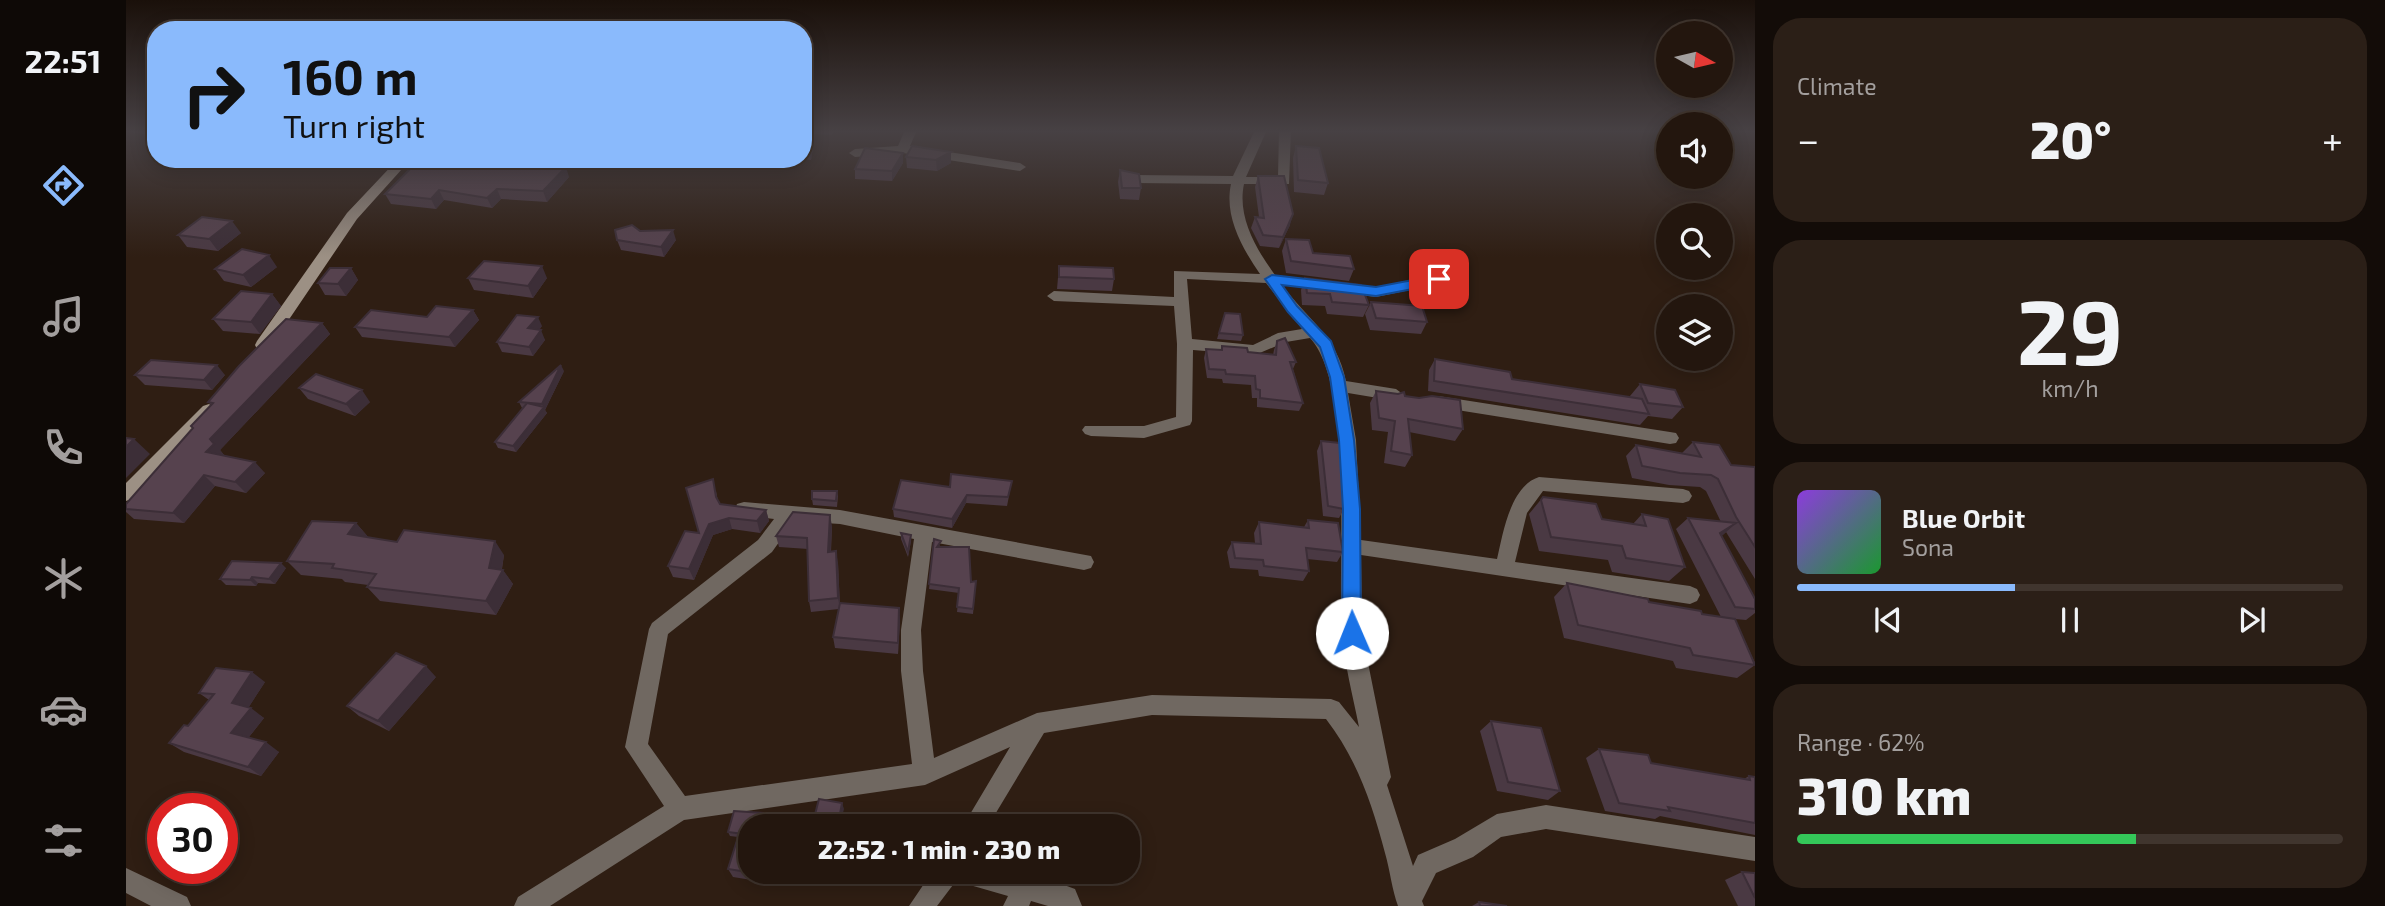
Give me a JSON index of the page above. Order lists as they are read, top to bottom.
{
  "north": "right",
  "page": {
    "tabs": "22:51",
    "tile": [
      "Climate",
      ["29", "km/h"],
      ["Range · 62%", "310 km"]
    ],
    "turn": ["160 m", "Turn right"],
    "heat": ["−", "20°", "+"],
    "song": ["Blue Orbit", "Sona"],
    "limit": "30",
    "trip": "22:52 · 1 min · 230 m"
  }
}
